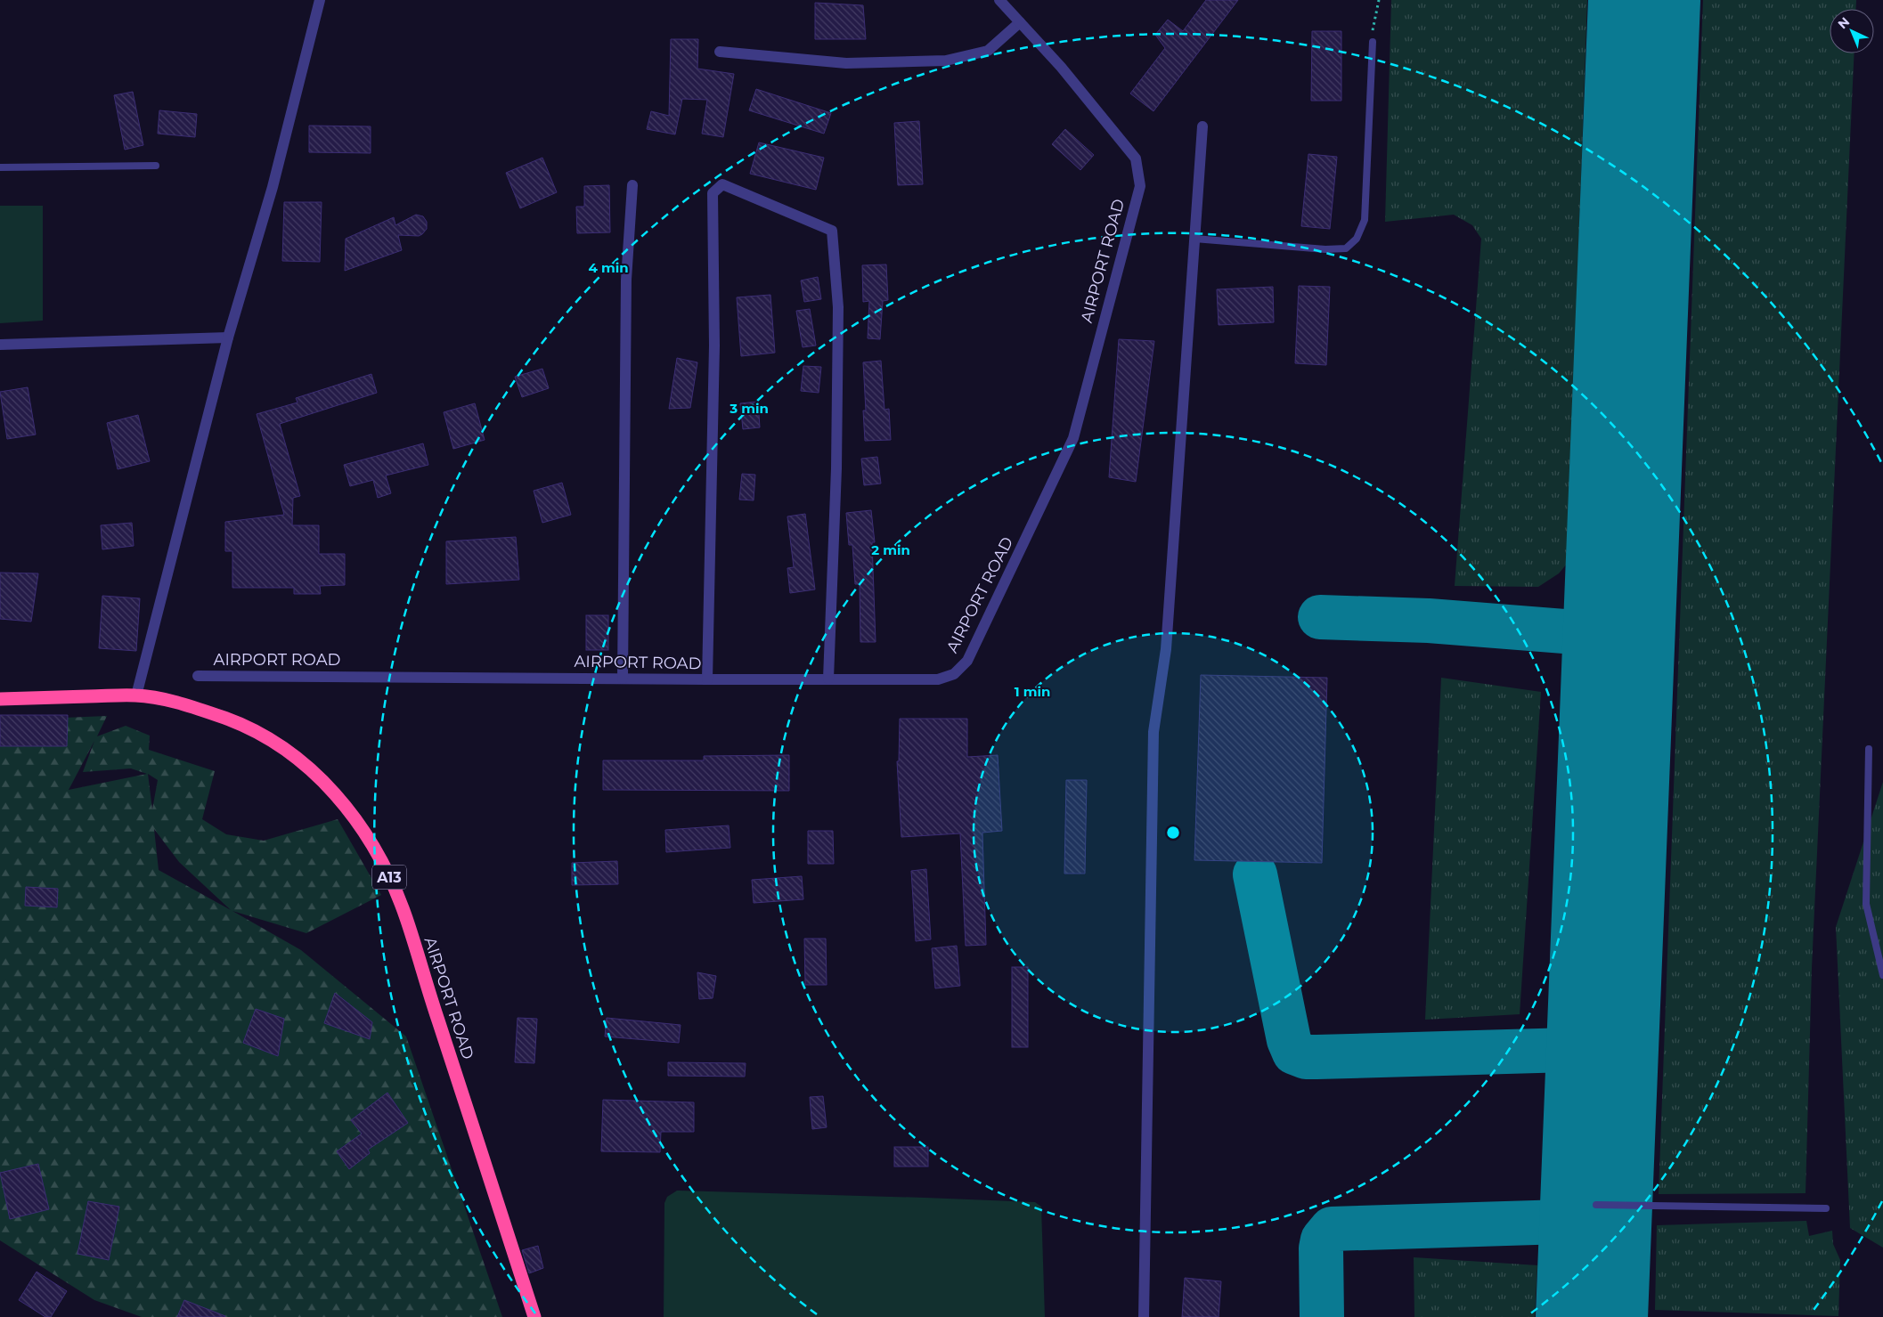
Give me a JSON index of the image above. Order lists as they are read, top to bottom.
{
  "streets": {
    "highway": ["AIRPORT ROAD", "A13"]
  },
  "north": "top left",
  "rings": [
    "4 min",
    "3 min",
    "2 min",
    "1 min"
  ]
}
